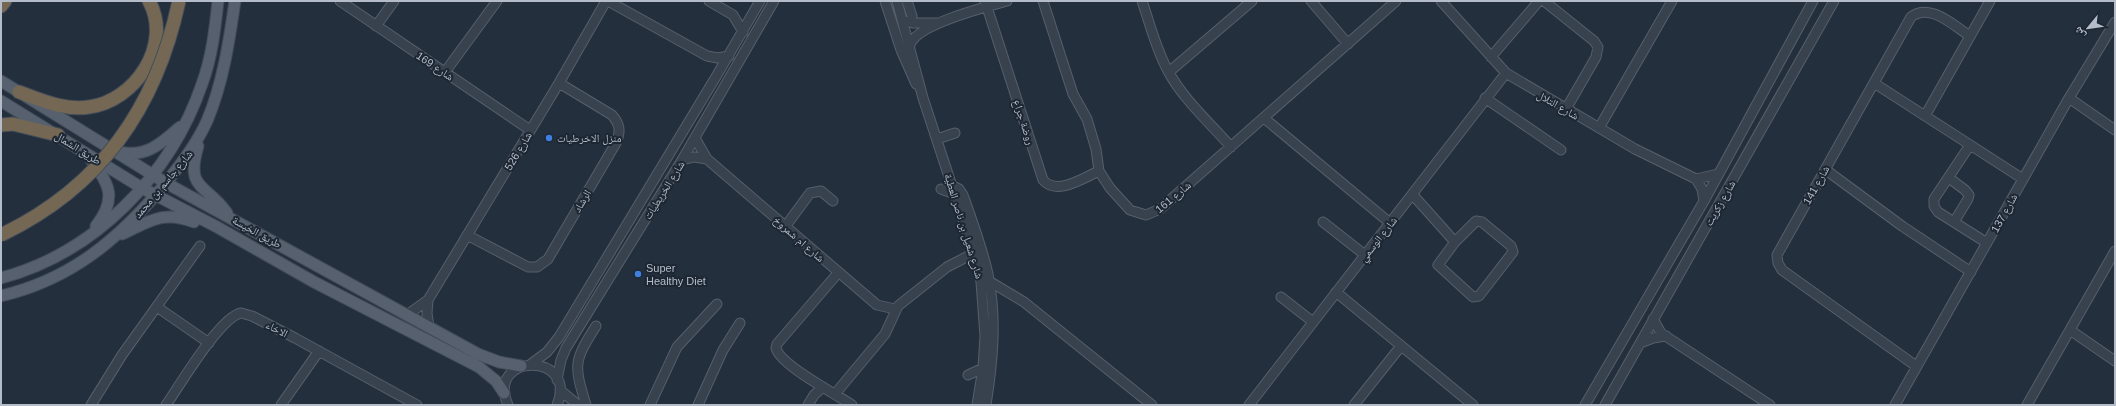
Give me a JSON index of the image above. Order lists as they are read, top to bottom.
{
  "streets": {
    "main road": ["طريق الشمال", "شارع جاسم بن محمد", "طريق الخيسة"],
    "street": [
      "شارع 169",
      "شارع التلال",
      "روضة جراع",
      "شارع 526",
      "شارع 141",
      "شارع الخريطيات",
      "شارع 161",
      "الرشاد",
      "شارع زكريت",
      "شارع 137",
      "شارع شعيل بن ناصر العطية",
      "شارع ام شمروخ",
      "شارع الوسمي",
      "الاخاء"
    ]
  },
  "crossings": [
    ["شارع 169", "شارع 526"],
    ["شارع التلال", "شارع الوسمي"],
    ["روضة جراع", "شارع 161"],
    ["طريق الشمال", "شارع جاسم بن محمد"],
    ["طريق الشمال", "طريق الخيسة"],
    ["شارع 526", "الرشاد"],
    ["شارع 526", "طريق الخيسة"],
    ["شارع جاسم بن محمد", "طريق الخيسة"],
    ["شارع 141", "شارع 137"],
    ["شارع الخريطيات", "طريق الخيسة"],
    ["شارع الخريطيات", "شارع ام شمروخ"]
  ],
  "places": ["منزل الاخرطيات", "Super Healthy Diet"],
  "north": "bottom left"
}
